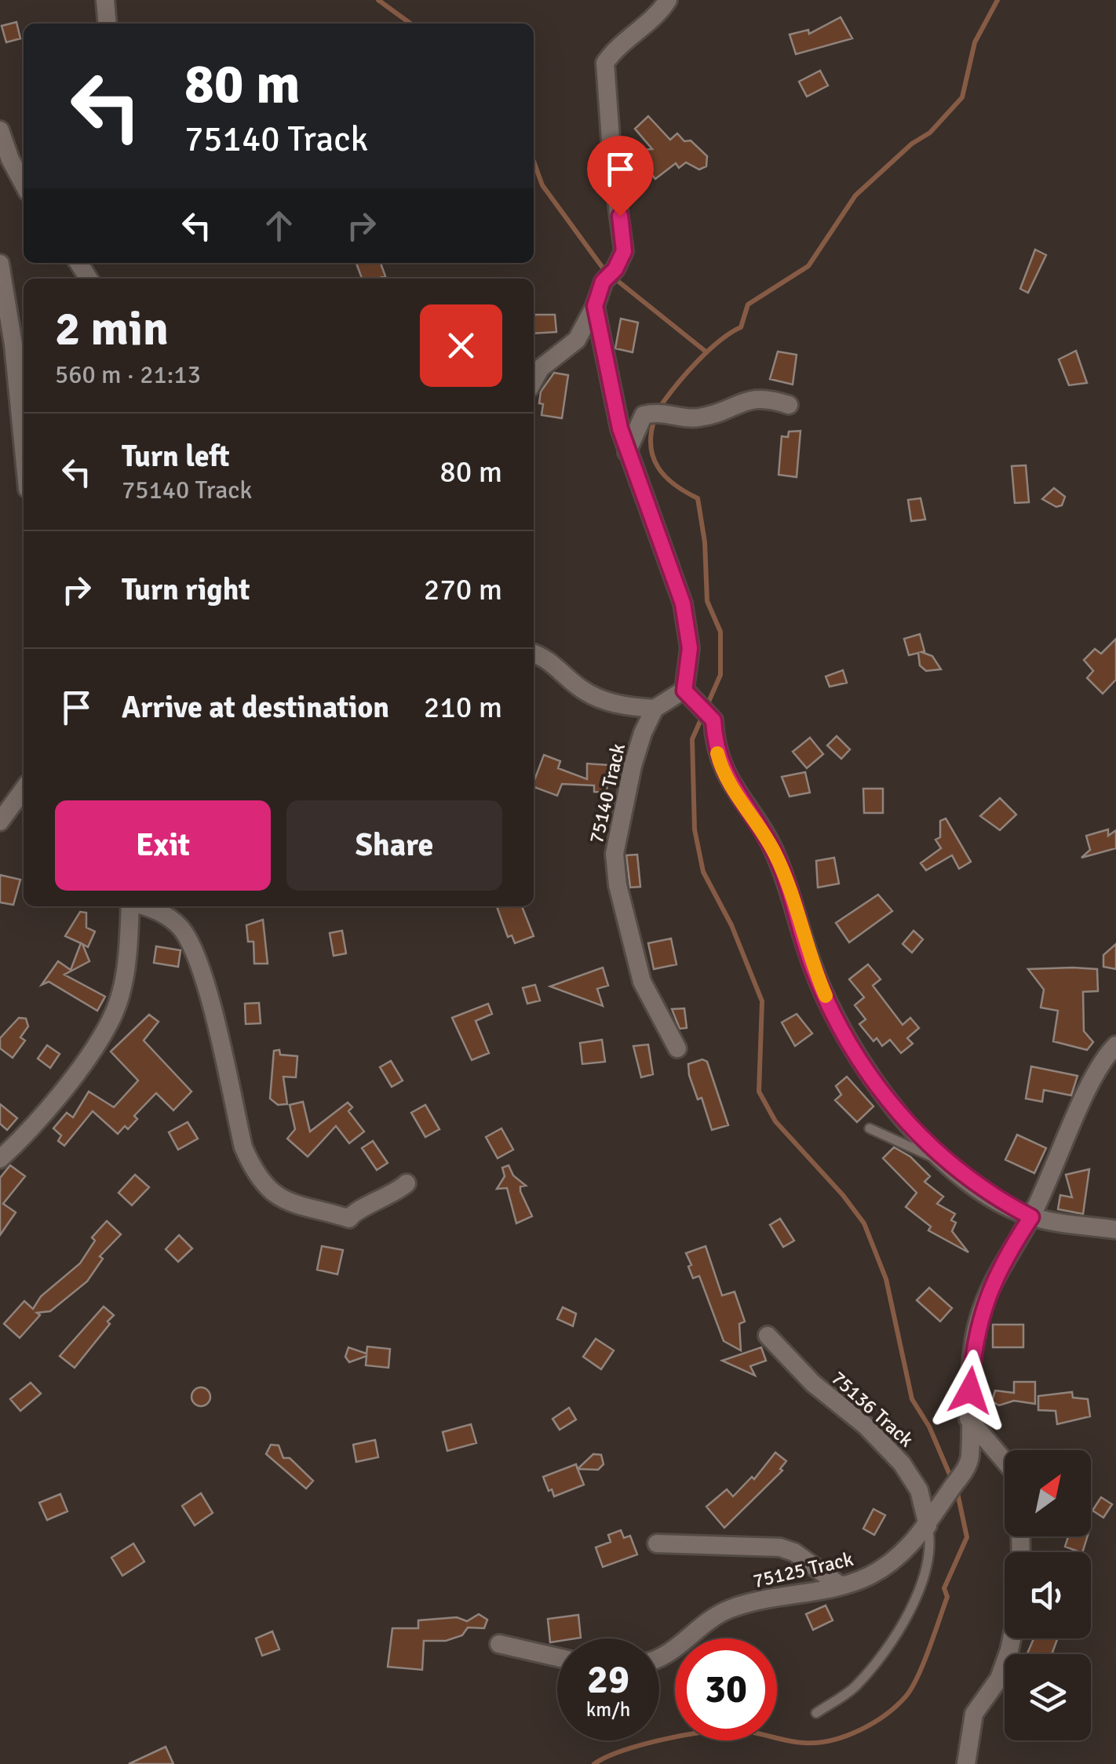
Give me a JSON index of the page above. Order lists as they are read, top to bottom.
{
  "streets": {
    "street": ["75140 Track", "75136 Track", "75125 Track"]
  },
  "crossings": [
    ["75136 Track", "75125 Track"]
  ],
  "north": "top right",
  "page": {
    "turn": ["80 m", "75140 Track"],
    "heading": ["2 min", "560 m · 21:13"],
    "list": [
      {
        "name": "Turn left",
        "note": "75140 Track",
        "value": "80 m"
      },
      {
        "name": "Turn right",
        "value": "270 m"
      },
      {
        "name": "Arrive at destination",
        "value": "210 m"
      }
    ],
    "buttons": ["Exit", "Share"],
    "speed": "29 km/h",
    "limit": "30"
  }
}
